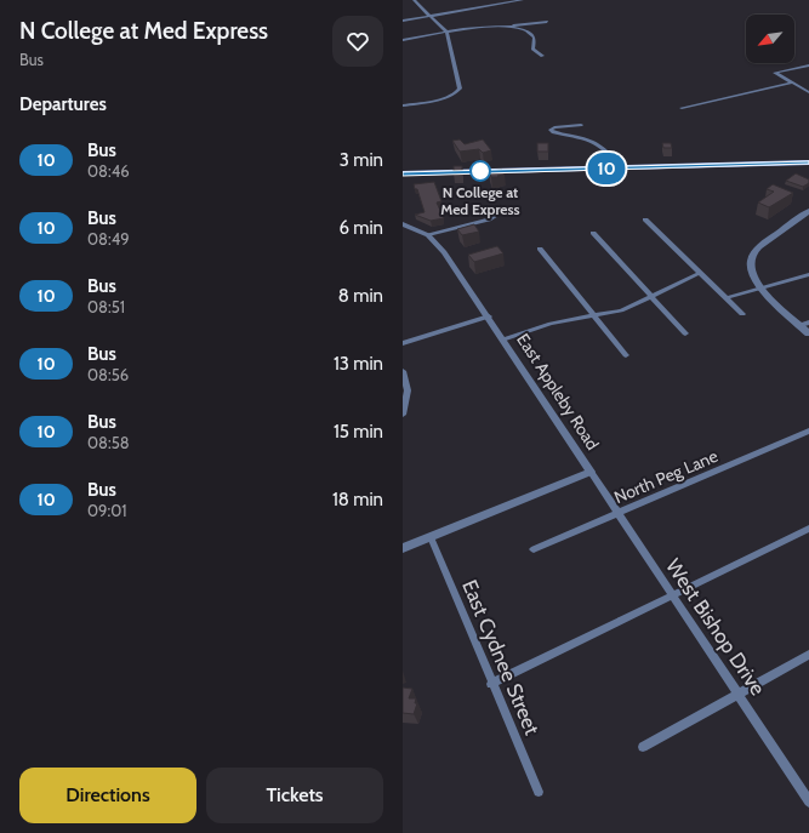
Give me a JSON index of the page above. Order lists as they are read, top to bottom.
{
  "streets": {
    "street": [
      "East Appleby Road",
      "North Peg Lane",
      "West Bishop Drive",
      "East Cydnee Street"
    ]
  },
  "crossings": [
    ["East Appleby Road", "West Bishop Drive"],
    ["East Appleby Road", "East Cydnee Street"],
    ["North Peg Lane", "West Bishop Drive"]
  ],
  "places": ["N College at Med Express"],
  "lines": ["bus line 10"],
  "north": "bottom left",
  "page": {
    "heading": [
      ["N College at Med Express", "Bus"],
      "Departures"
    ],
    "on_map": "10",
    "list": [
      {
        "mark": "10",
        "name": "Bus",
        "note": "08:46",
        "value": "3 min"
      },
      {
        "mark": "10",
        "name": "Bus",
        "note": "08:49",
        "value": "6 min"
      },
      {
        "mark": "10",
        "name": "Bus",
        "note": "08:51",
        "value": "8 min"
      },
      {
        "mark": "10",
        "name": "Bus",
        "note": "08:56",
        "value": "13 min"
      },
      {
        "mark": "10",
        "name": "Bus",
        "note": "08:58",
        "value": "15 min"
      },
      {
        "mark": "10",
        "name": "Bus",
        "note": "09:01",
        "value": "18 min"
      }
    ],
    "buttons": ["Directions", "Tickets"]
  }
}
